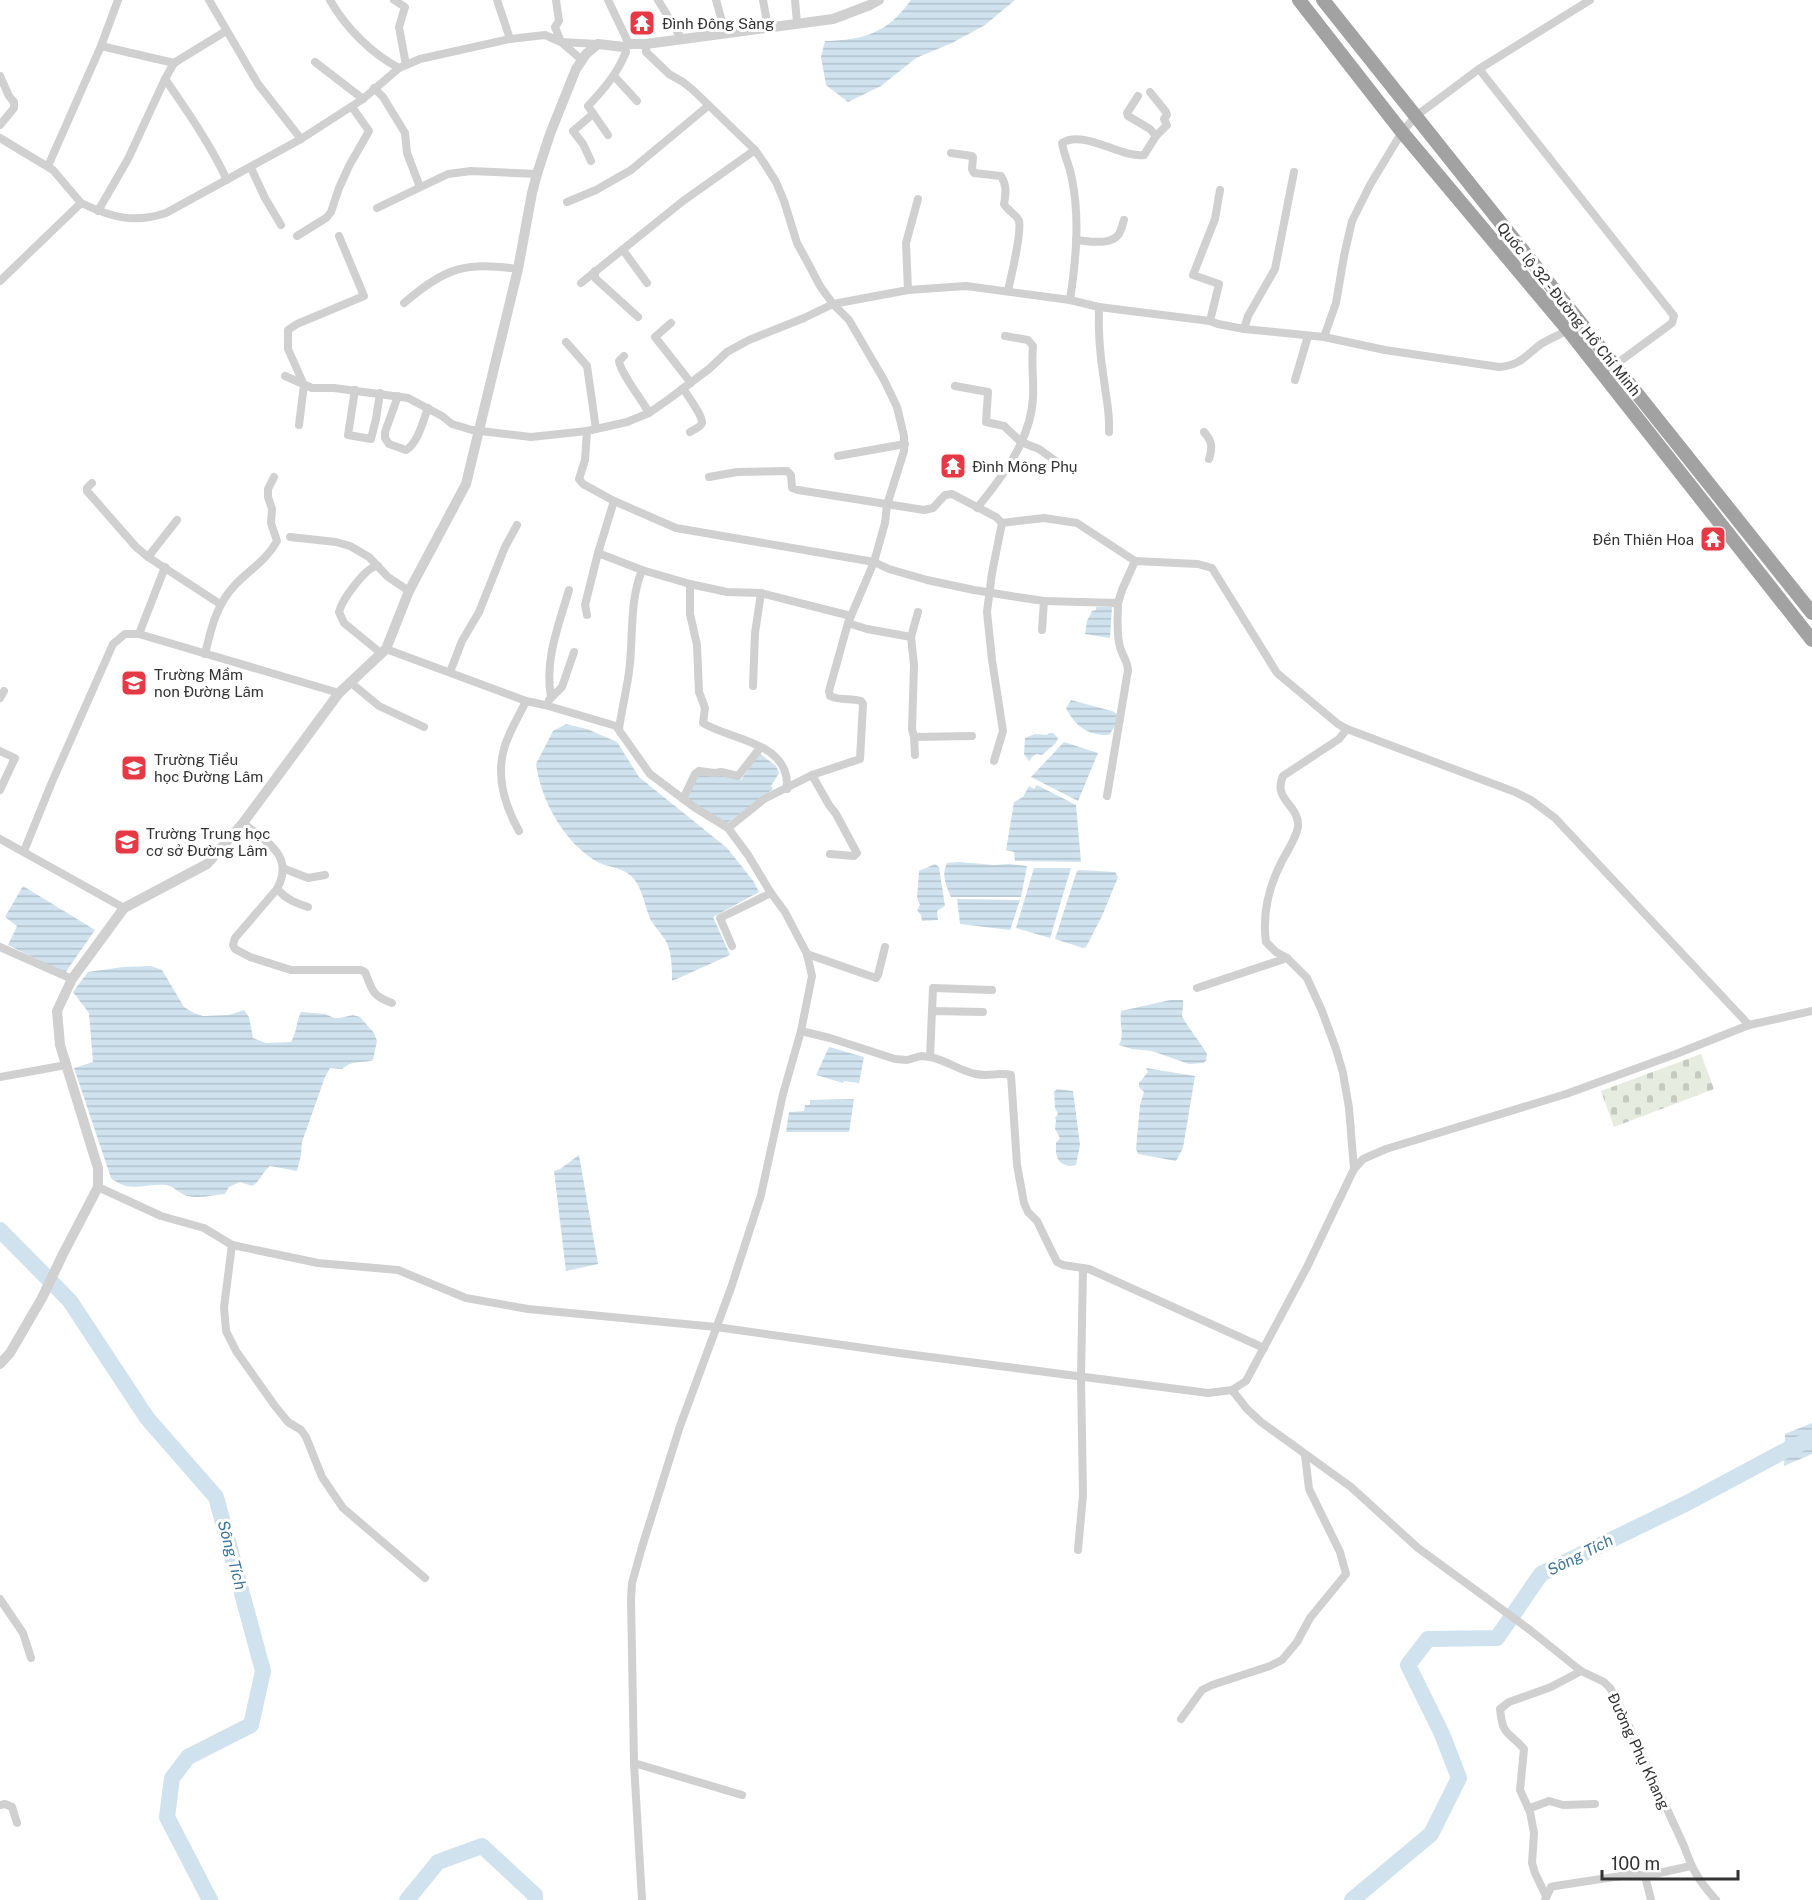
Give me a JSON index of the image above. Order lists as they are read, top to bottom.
{
  "streets": {
    "highway": ["Quốc lộ 32 - Đường Hồ Chí Minh"],
    "street": ["Đường Phụ Khang"]
  },
  "water": ["Sông Tích"],
  "places": {
    "temple": ["Đình Đông Sàng", "Đình Mông Phụ", "Đền Thiên Hoa"],
    "school or university": ["Trường Mầm non Đường Lâm", "Trường Tiểu học Đường Lâm", "Trường Trung học cơ sở Đường Lâm"]
  },
  "scale_bar": "100 m"
}
